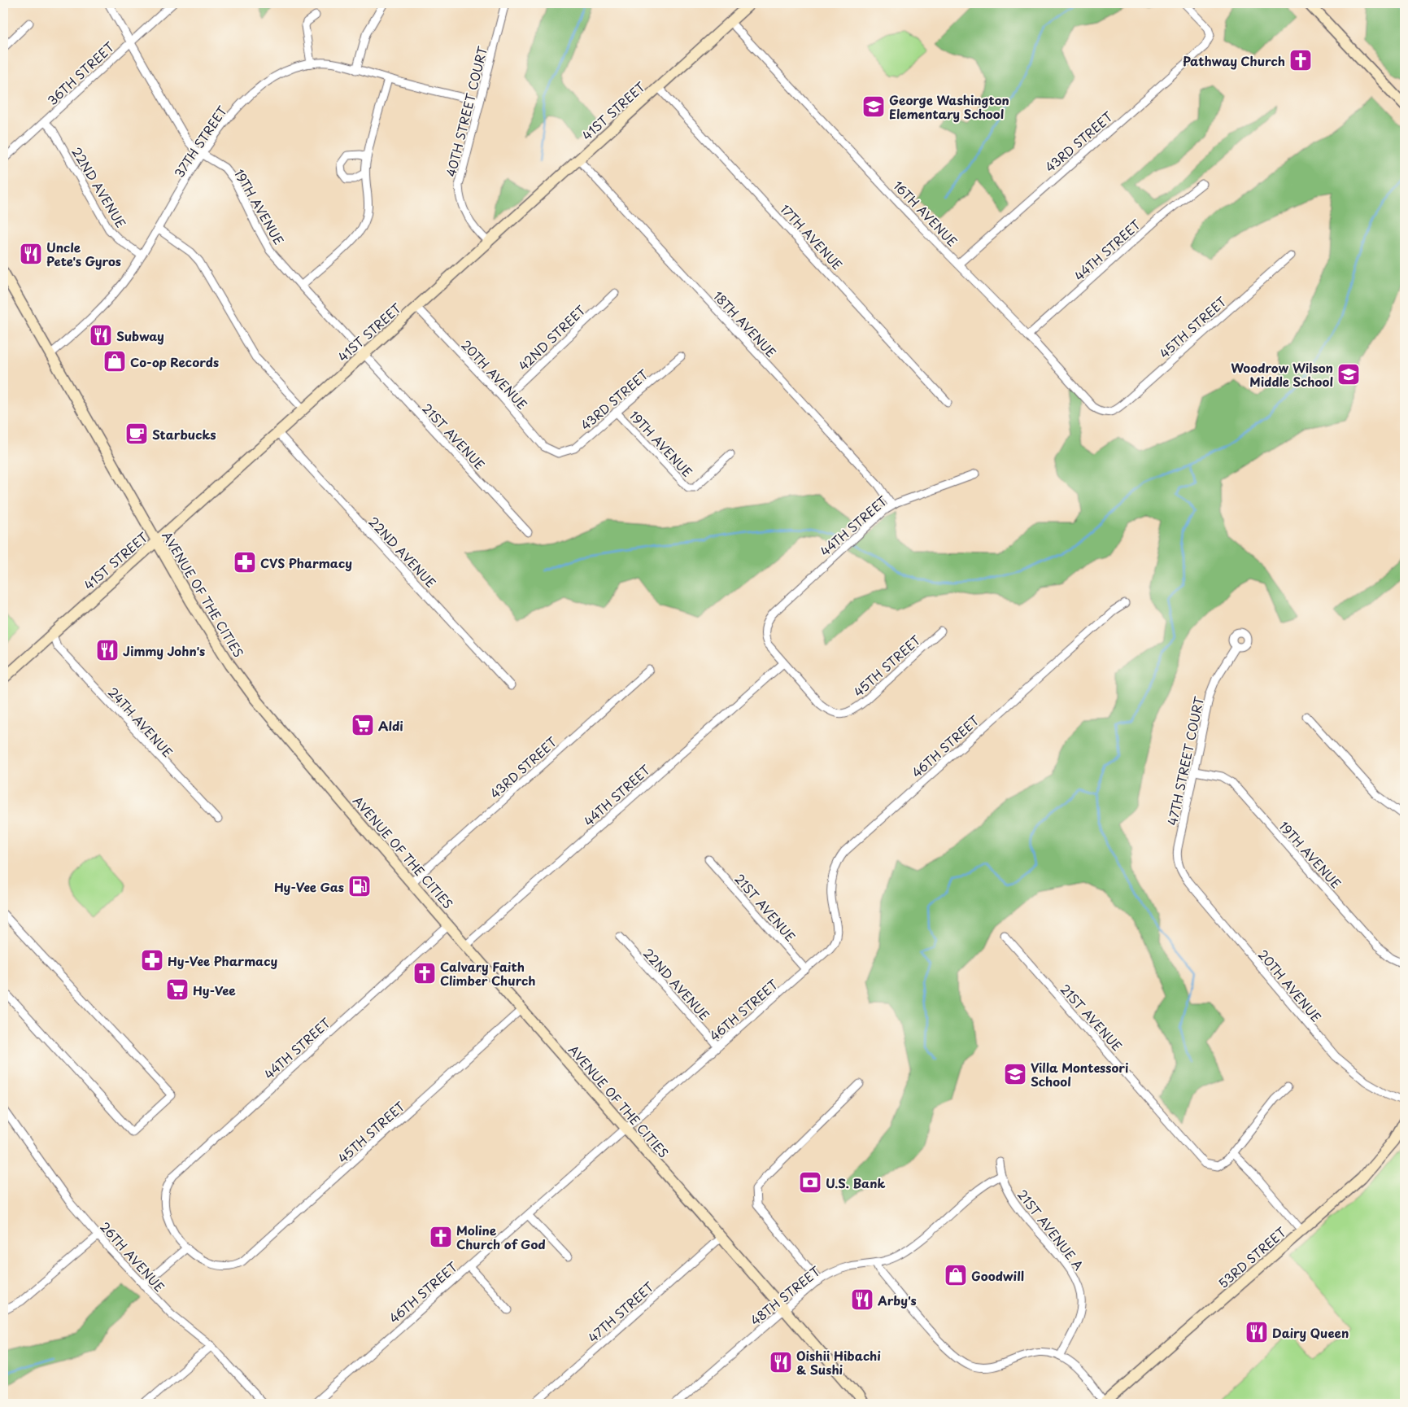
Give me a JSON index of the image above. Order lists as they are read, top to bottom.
{
  "streets": {
    "street": [
      "36TH STREET",
      "41ST STREET",
      "40TH STREET COURT",
      "37TH STREET",
      "43RD STREET",
      "22ND AVENUE",
      "19TH AVENUE",
      "16TH AVENUE",
      "17TH AVENUE",
      "44TH STREET",
      "18TH AVENUE",
      "45TH STREET",
      "42ND STREET",
      "20TH AVENUE",
      "21ST AVENUE",
      "AVENUE OF THE CITIES",
      "24TH AVENUE",
      "46TH STREET",
      "47TH STREET COURT",
      "21ST AVENUE A",
      "26TH AVENUE",
      "53RD STREET",
      "48TH STREET",
      "47TH STREET"
    ]
  },
  "crossings": [
    ["36TH STREET", "22ND AVENUE"],
    ["36TH STREET", "19TH AVENUE"],
    ["41ST STREET", "40TH STREET COURT"],
    ["41ST STREET", "22ND AVENUE"],
    ["41ST STREET", "19TH AVENUE"],
    ["41ST STREET", "16TH AVENUE"],
    ["41ST STREET", "17TH AVENUE"],
    ["41ST STREET", "18TH AVENUE"],
    ["41ST STREET", "20TH AVENUE"],
    ["41ST STREET", "21ST AVENUE"],
    ["41ST STREET", "AVENUE OF THE CITIES"],
    ["41ST STREET", "24TH AVENUE"],
    ["40TH STREET COURT", "37TH STREET"],
    ["37TH STREET", "22ND AVENUE"],
    ["37TH STREET", "19TH AVENUE"],
    ["37TH STREET", "AVENUE OF THE CITIES"],
    ["43RD STREET", "19TH AVENUE"],
    ["43RD STREET", "16TH AVENUE"],
    ["43RD STREET", "20TH AVENUE"],
    ["43RD STREET", "AVENUE OF THE CITIES"],
    ["22ND AVENUE", "46TH STREET"],
    ["19TH AVENUE", "21ST AVENUE"],
    ["19TH AVENUE", "47TH STREET COURT"],
    ["16TH AVENUE", "44TH STREET"],
    ["16TH AVENUE", "45TH STREET"],
    ["44TH STREET", "18TH AVENUE"],
    ["44TH STREET", "45TH STREET"],
    ["44TH STREET", "AVENUE OF THE CITIES"],
    ["45TH STREET", "AVENUE OF THE CITIES"],
    ["42ND STREET", "20TH AVENUE"],
    ["20TH AVENUE", "47TH STREET COURT"],
    ["21ST AVENUE", "46TH STREET"],
    ["AVENUE OF THE CITIES", "46TH STREET"],
    ["AVENUE OF THE CITIES", "48TH STREET"],
    ["AVENUE OF THE CITIES", "47TH STREET"],
    ["21ST AVENUE A", "48TH STREET"]
  ],
  "places": {
    "church": ["Pathway Church", "Calvary Faith Climber Church", "Moline Church of God"],
    "school or university": ["George Washington Elementary School", "Woodrow Wilson Middle School", "Villa Montessori School"],
    "restaurant": [
      "Uncle Pete's Gyros",
      "Subway",
      "Jimmy John's",
      "Arby's",
      "Dairy Queen",
      "Oishii Hibachi & Sushi"
    ],
    "shop": ["Co-op Records", "Goodwill"],
    "cafe": ["Starbucks"],
    "pharmacy": ["CVS Pharmacy", "Hy-Vee Pharmacy"],
    "supermarket": ["Aldi", "Hy-Vee"],
    "fuel station": ["Hy-Vee Gas"],
    "bank": ["U.S. Bank"]
  }
}
